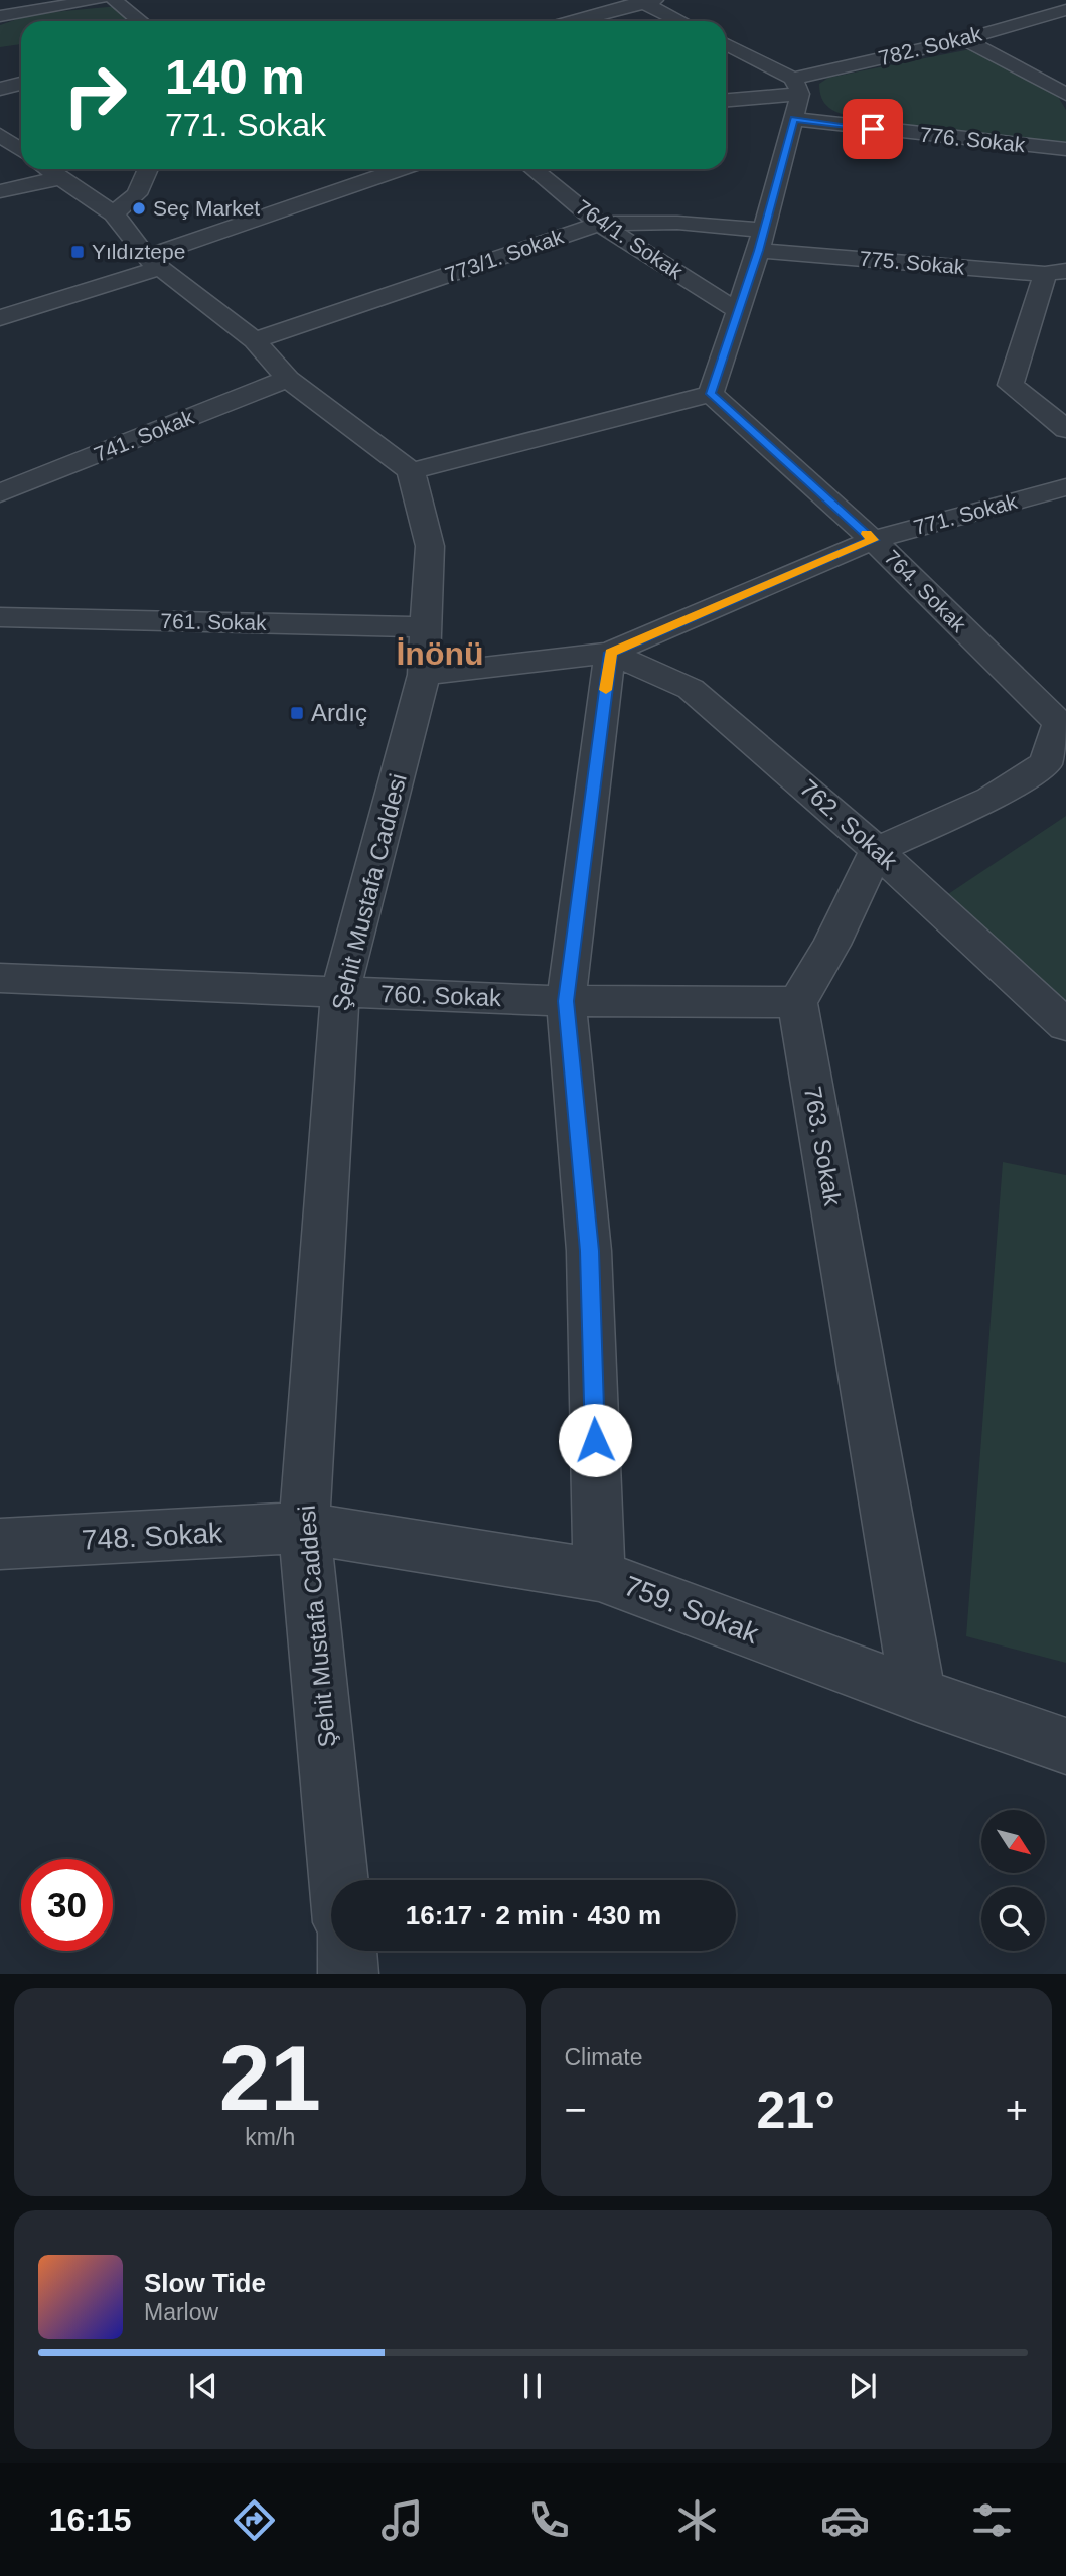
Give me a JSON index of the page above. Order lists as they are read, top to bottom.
{
  "streets": {
    "street": [
      "782. Sokak",
      "776. Sokak",
      "764/1. Sokak",
      "773/1. Sokak",
      "775. Sokak",
      "741. Sokak",
      "771. Sokak",
      "764. Sokak",
      "761. Sokak",
      "762. Sokak",
      "Şehit Mustafa Caddesi",
      "760. Sokak",
      "763. Sokak",
      "748. Sokak",
      "759. Sokak"
    ]
  },
  "crossings": [
    ["764/1. Sokak", "773/1. Sokak"],
    ["773/1. Sokak", "775. Sokak"],
    ["771. Sokak", "764. Sokak"],
    ["771. Sokak", "762. Sokak"],
    ["771. Sokak", "Şehit Mustafa Caddesi"],
    ["761. Sokak", "Şehit Mustafa Caddesi"],
    ["Şehit Mustafa Caddesi", "760. Sokak"],
    ["Şehit Mustafa Caddesi", "748. Sokak"],
    ["Şehit Mustafa Caddesi", "759. Sokak"],
    ["760. Sokak", "763. Sokak"],
    ["763. Sokak", "759. Sokak"],
    ["748. Sokak", "759. Sokak"]
  ],
  "districts": ["İnönü"],
  "places": {
    "other": ["Seç Market"],
    "transit": ["Yıldıztepe", "Ardıç"]
  },
  "north": "bottom right",
  "page": {
    "turn": ["140 m", "771. Sokak"],
    "limit": "30",
    "trip": "16:17 · 2 min · 430 m",
    "tile": [
      ["21", "km/h"],
      "Climate"
    ],
    "heat": ["−", "21°", "+"],
    "song": ["Slow Tide", "Marlow"],
    "tabs": "16:15"
  }
}
